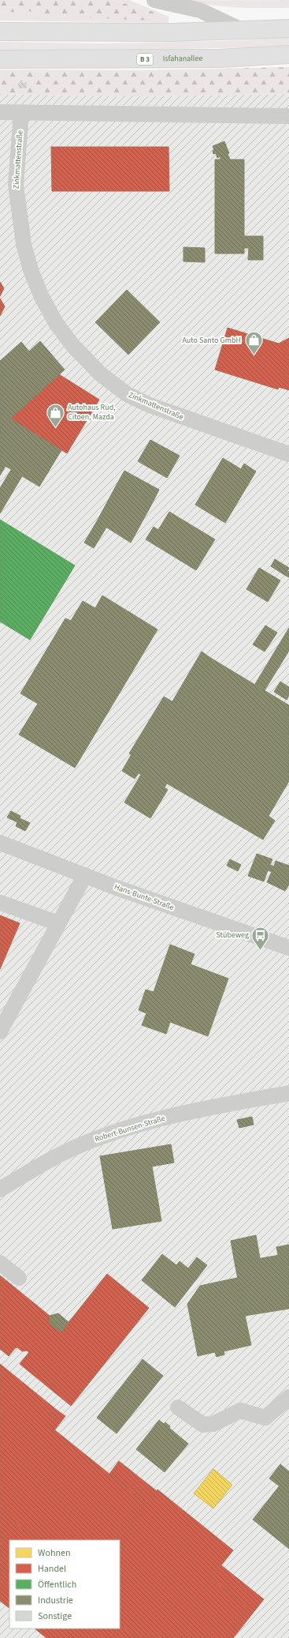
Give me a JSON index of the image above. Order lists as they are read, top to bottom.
{
  "streets": {
    "highway": ["Isfahanallee", "B 3"],
    "street": ["Zinkmattenstraße", "Hans-Bunte-Straße", "Robert-Bunsen-Straße"]
  },
  "places": {
    "shop": ["Auto Santo GmbH", "Autohaus Rüd, Citoen, Mazda"],
    "bus stop": ["Stübeweg"]
  },
  "legend": [
    "Wohnen",
    "Handel",
    "Öffentlich",
    "Industrie",
    "Sonstige"
  ]
}
